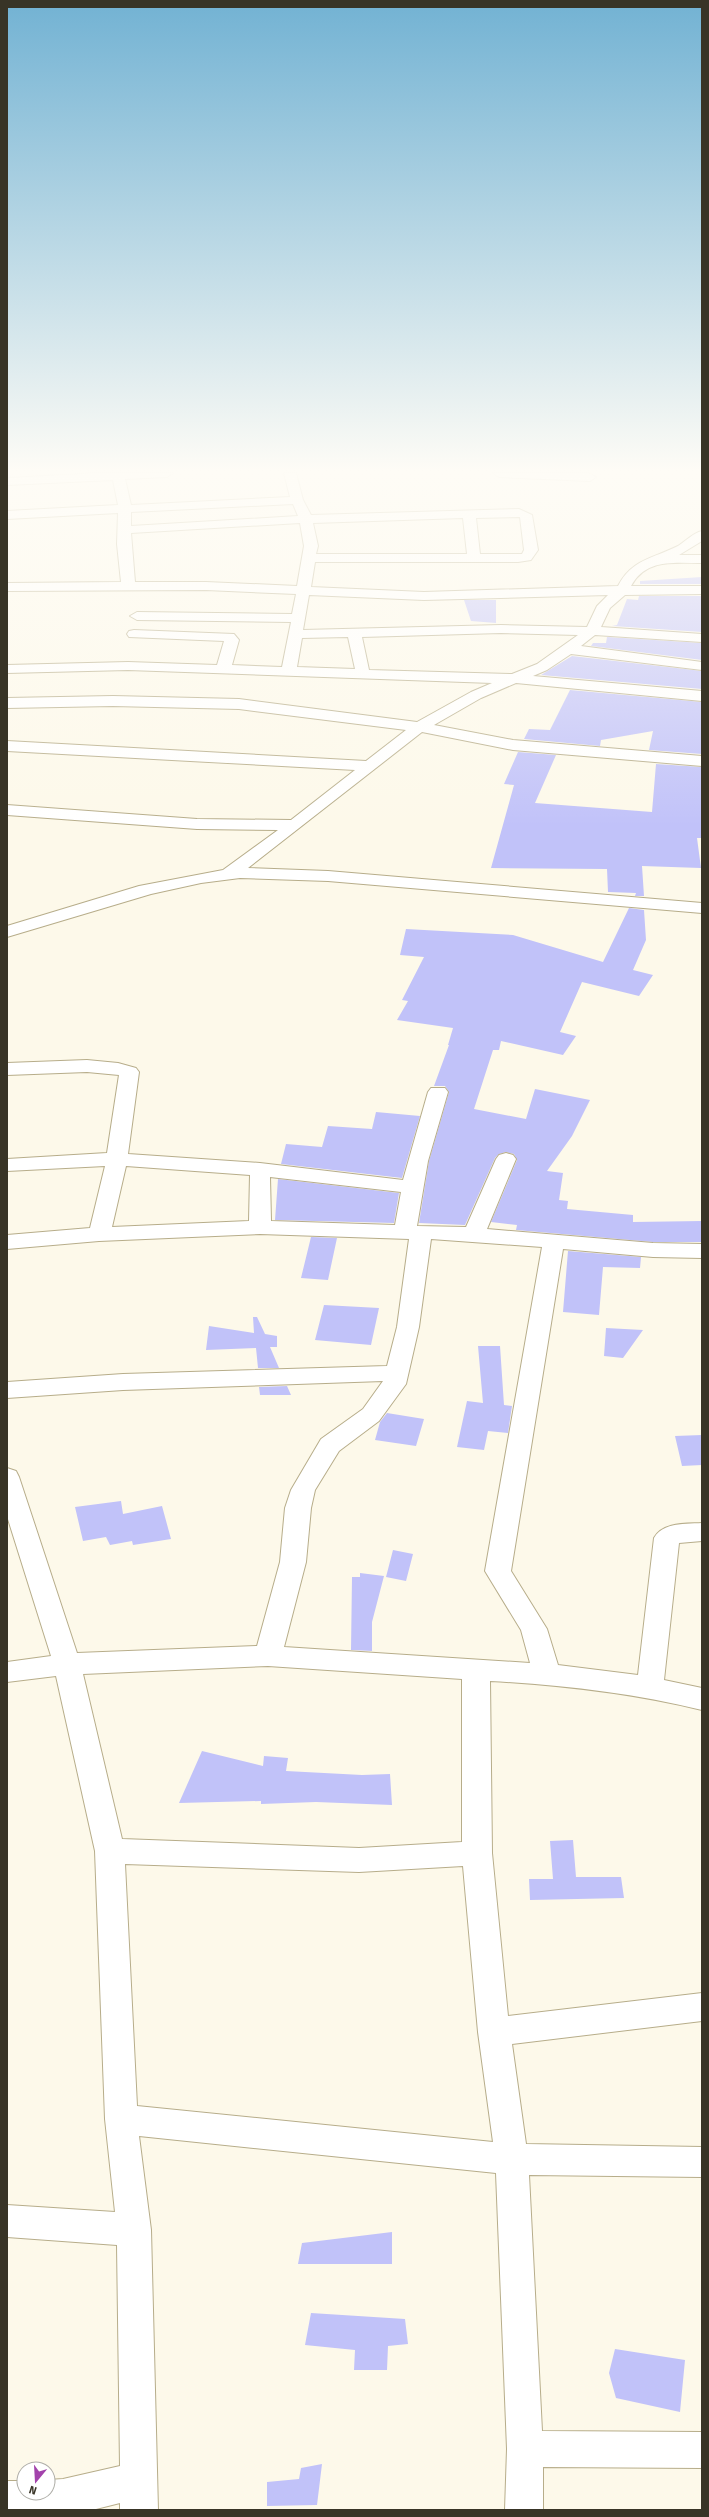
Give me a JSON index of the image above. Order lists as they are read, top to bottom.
{
  "north": "bottom"
}
